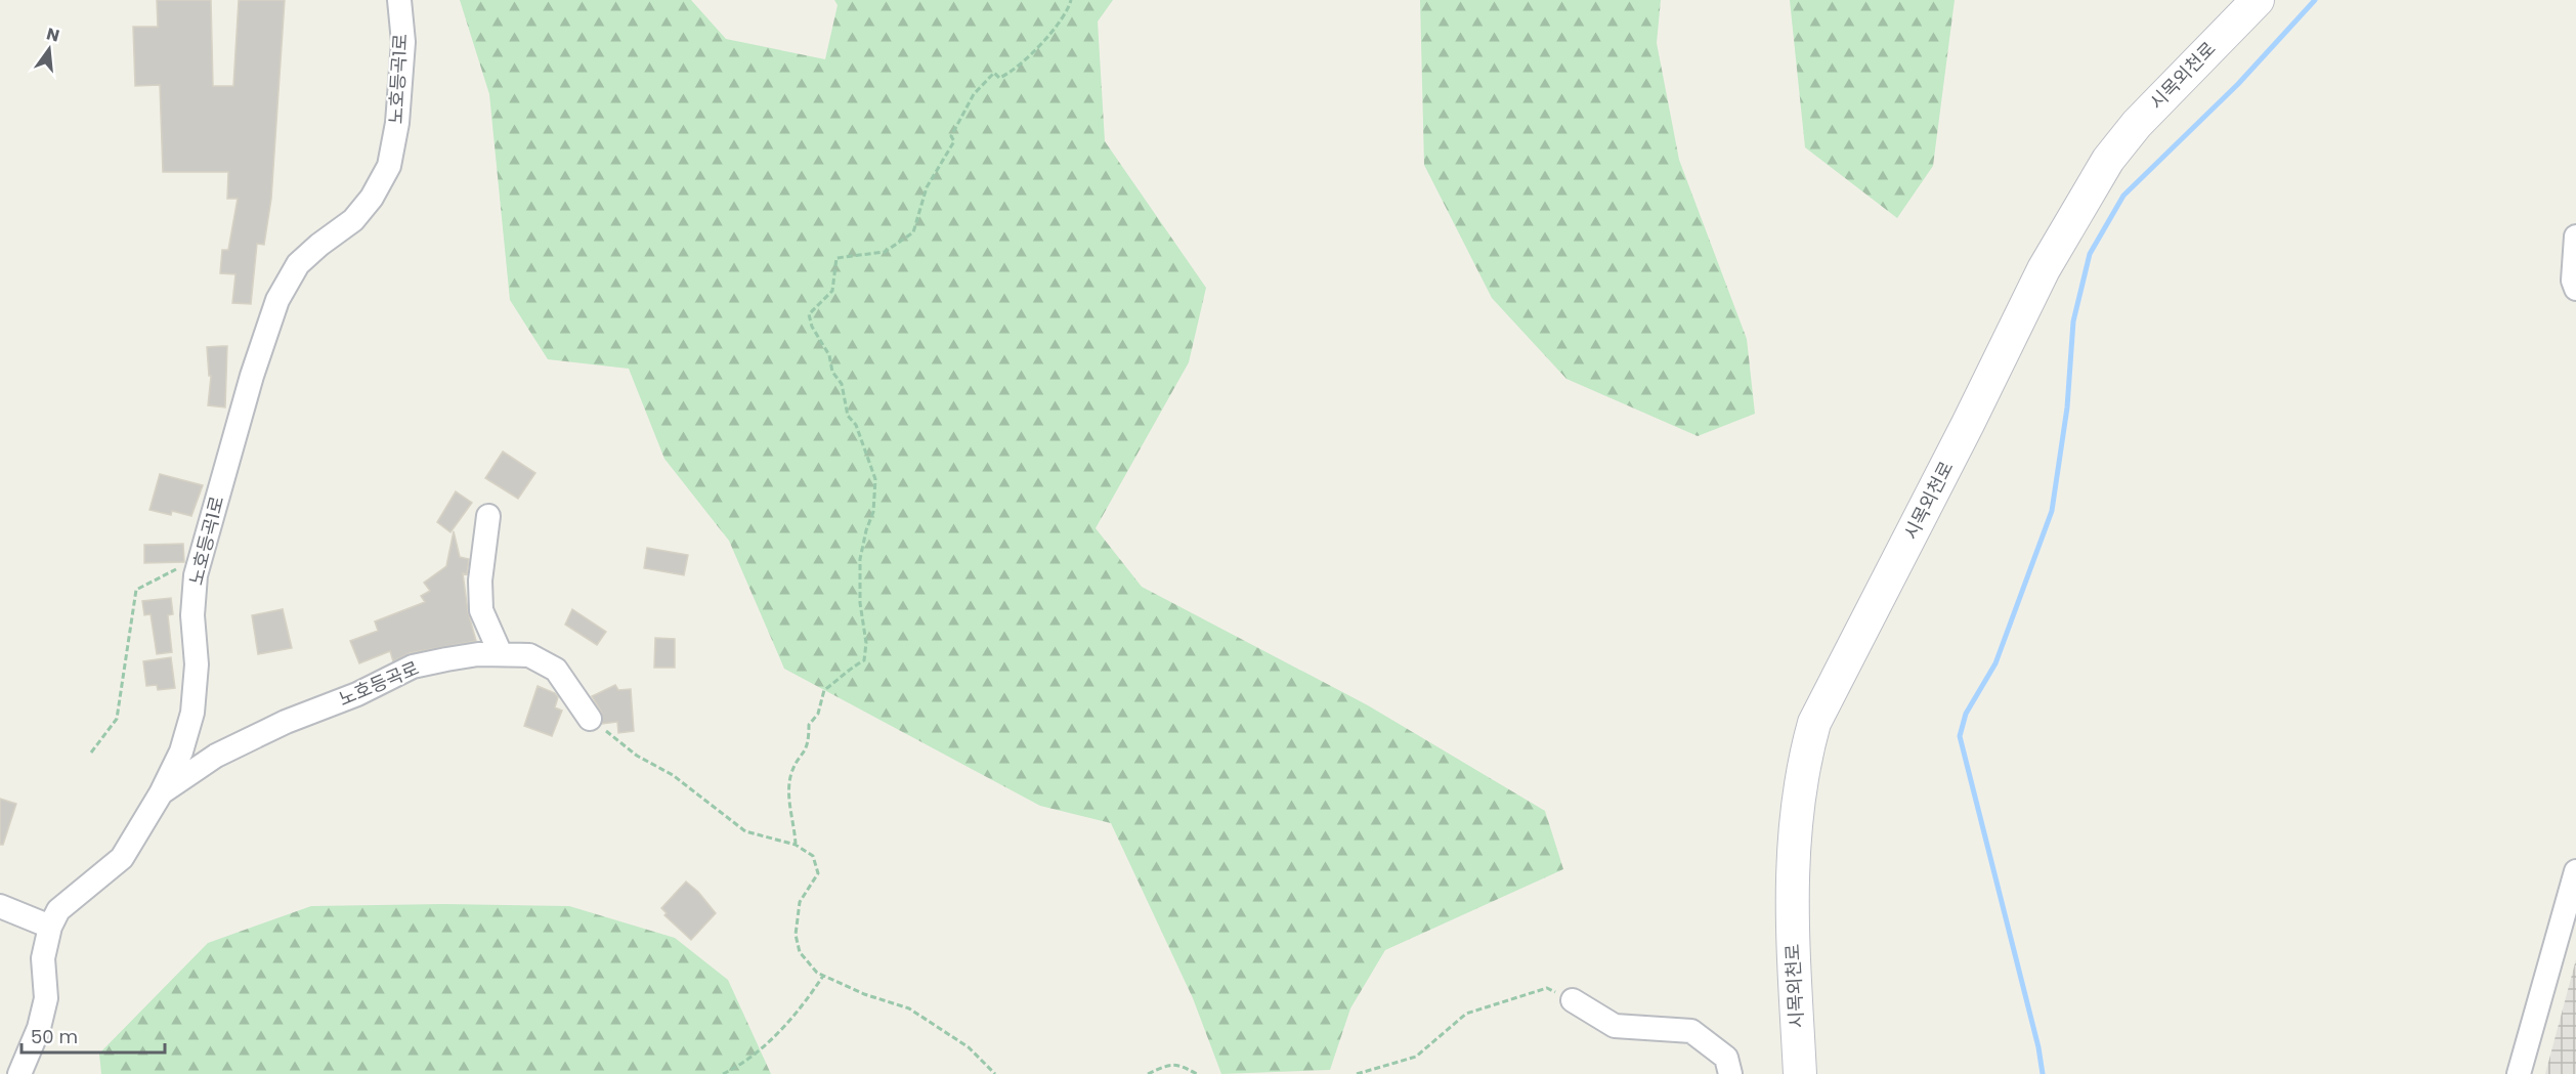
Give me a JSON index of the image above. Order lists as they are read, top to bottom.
{
  "streets": {
    "street": ["시목외천로", "노호등곡1로", "노호등곡로"]
  },
  "crossings": [
    ["노호등곡1로", "노호등곡로"]
  ],
  "scale_bar": "50 m",
  "north": "top"
}
